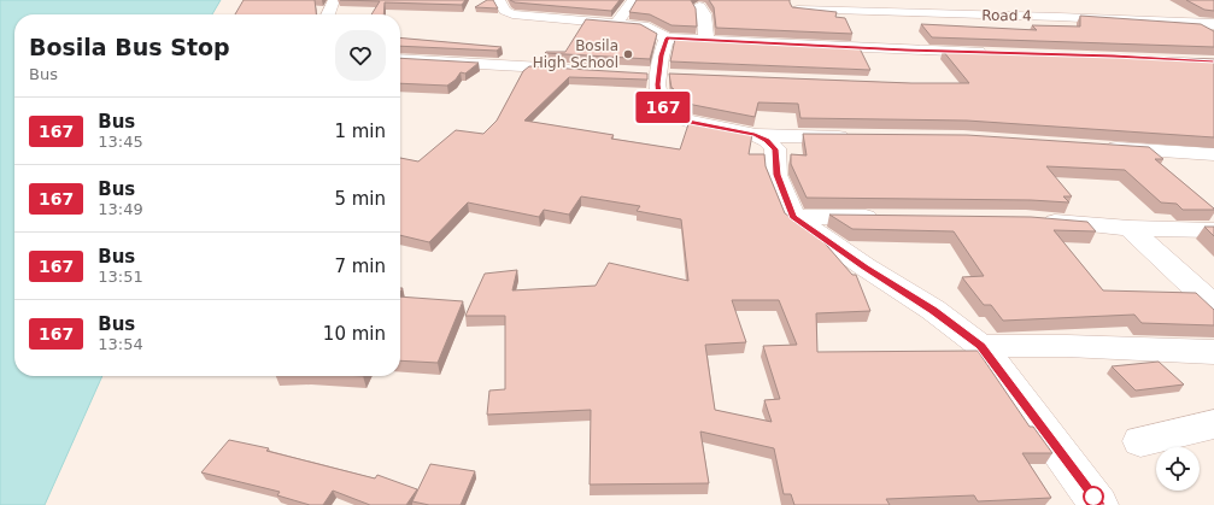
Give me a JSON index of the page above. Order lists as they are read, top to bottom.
{
  "streets": {
    "street": ["Road 4"]
  },
  "places": ["Bosila High School"],
  "lines": ["bus line 167"],
  "page": {
    "on_map": "167",
    "heading": ["Bosila Bus Stop", "Bus"],
    "list": [
      {
        "mark": "167",
        "name": "Bus",
        "note": "13:45",
        "value": "1 min"
      },
      {
        "mark": "167",
        "name": "Bus",
        "note": "13:49",
        "value": "5 min"
      },
      {
        "mark": "167",
        "name": "Bus",
        "note": "13:51",
        "value": "7 min"
      },
      {
        "mark": "167",
        "name": "Bus",
        "note": "13:54",
        "value": "10 min"
      }
    ]
  }
}
